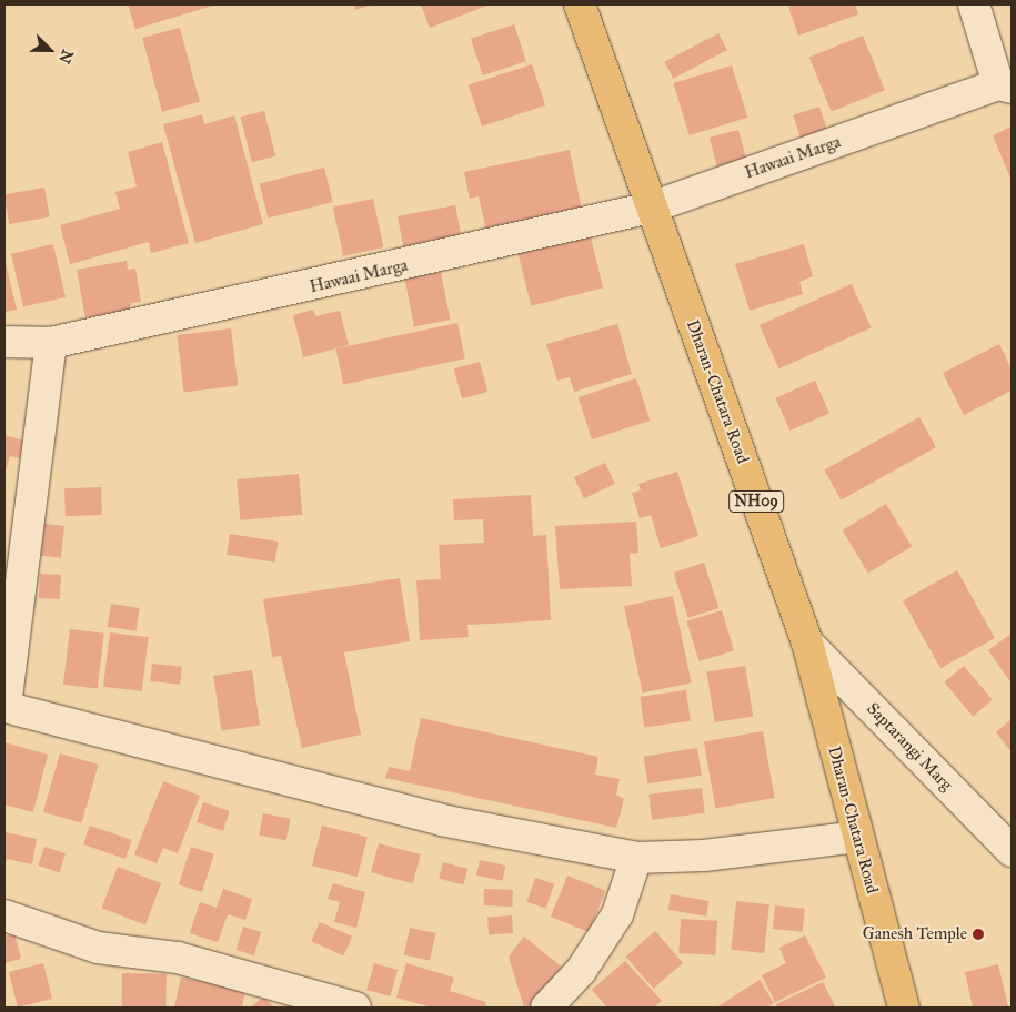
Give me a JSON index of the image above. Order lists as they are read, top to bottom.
{
  "streets": {
    "main road": ["Dharan-Chatara Road", "NH09"],
    "street": ["Hawaai Marga", "Saptarangi Marg"]
  },
  "crossings": [
    ["Hawaai Marga", "Dharan-Chatara Road"],
    ["Dharan-Chatara Road", "Saptarangi Marg"]
  ],
  "places": ["Ganesh Temple"],
  "north": "bottom right"
}
